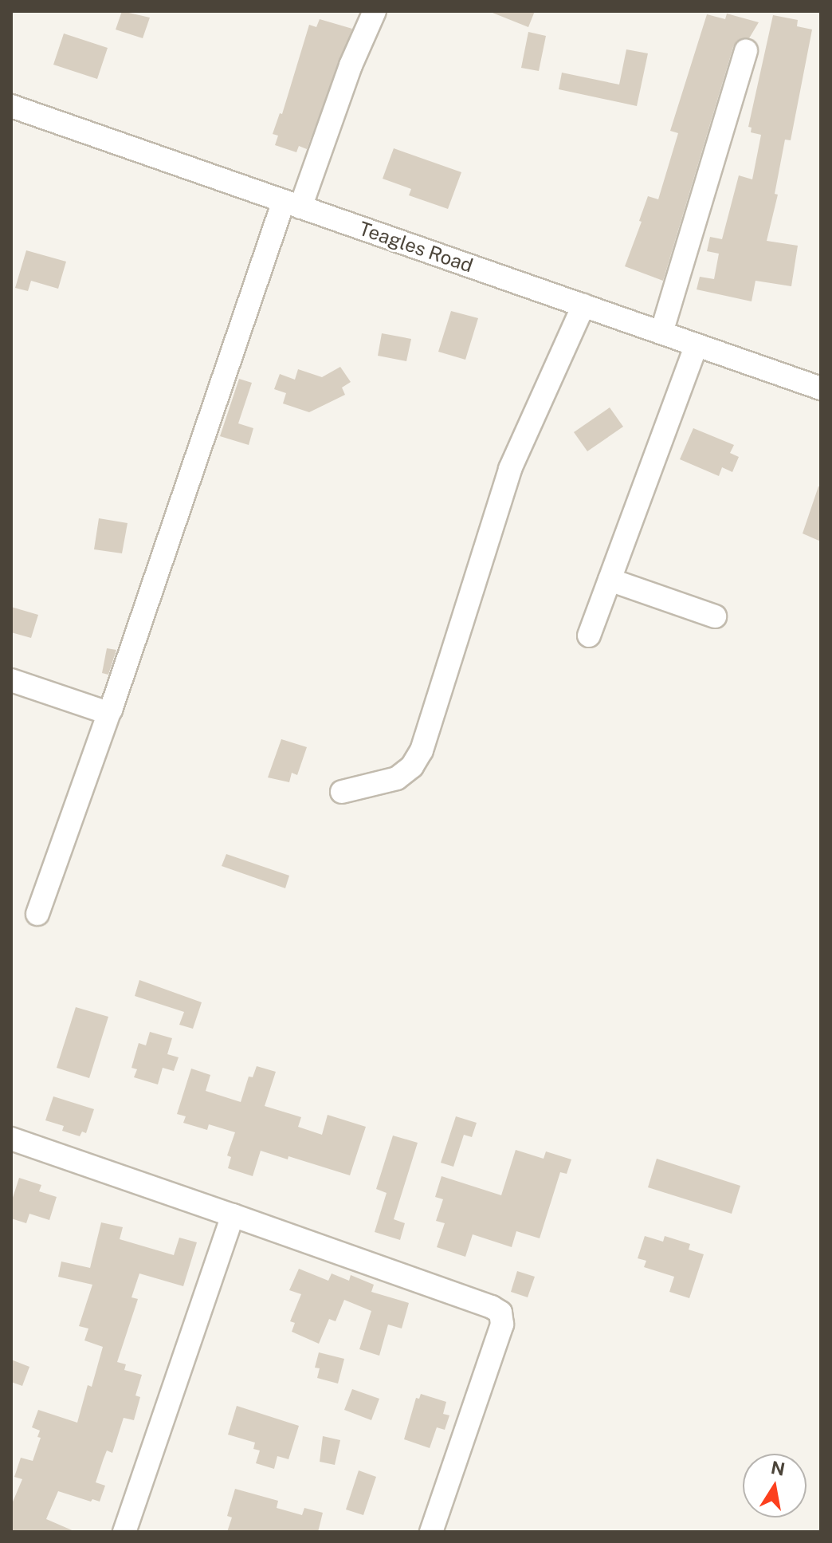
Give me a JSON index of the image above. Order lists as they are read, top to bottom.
{
  "streets": {
    "street": ["Teagles Road"]
  },
  "north": "top"
}
